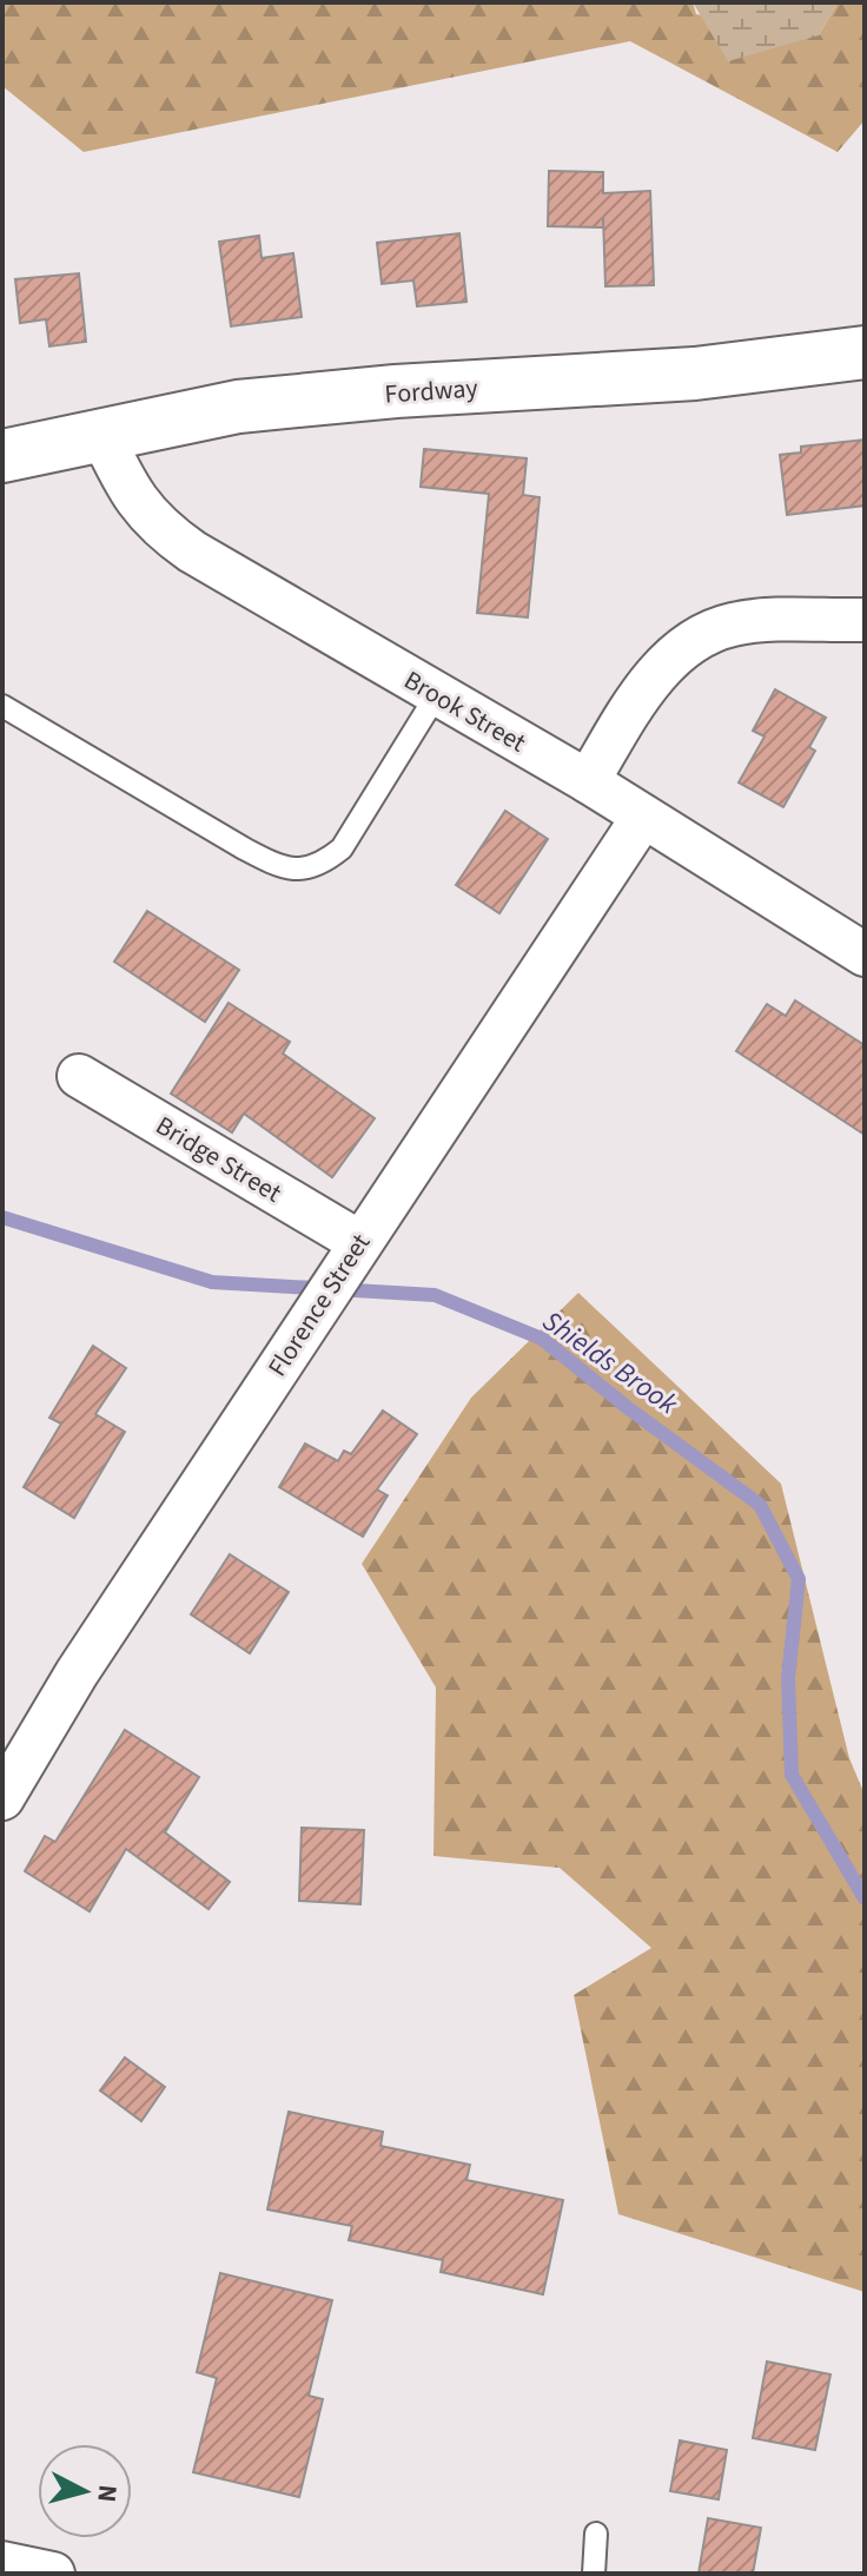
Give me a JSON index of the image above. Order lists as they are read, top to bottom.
{
  "streets": {
    "street": [
      "Fordway",
      "Brook Street",
      "Bridge Street",
      "Florence Street"
    ]
  },
  "crossings": [
    ["Fordway", "Brook Street"],
    ["Brook Street", "Florence Street"],
    ["Bridge Street", "Florence Street"]
  ],
  "water": ["Shields Brook"],
  "north": "right"
}
